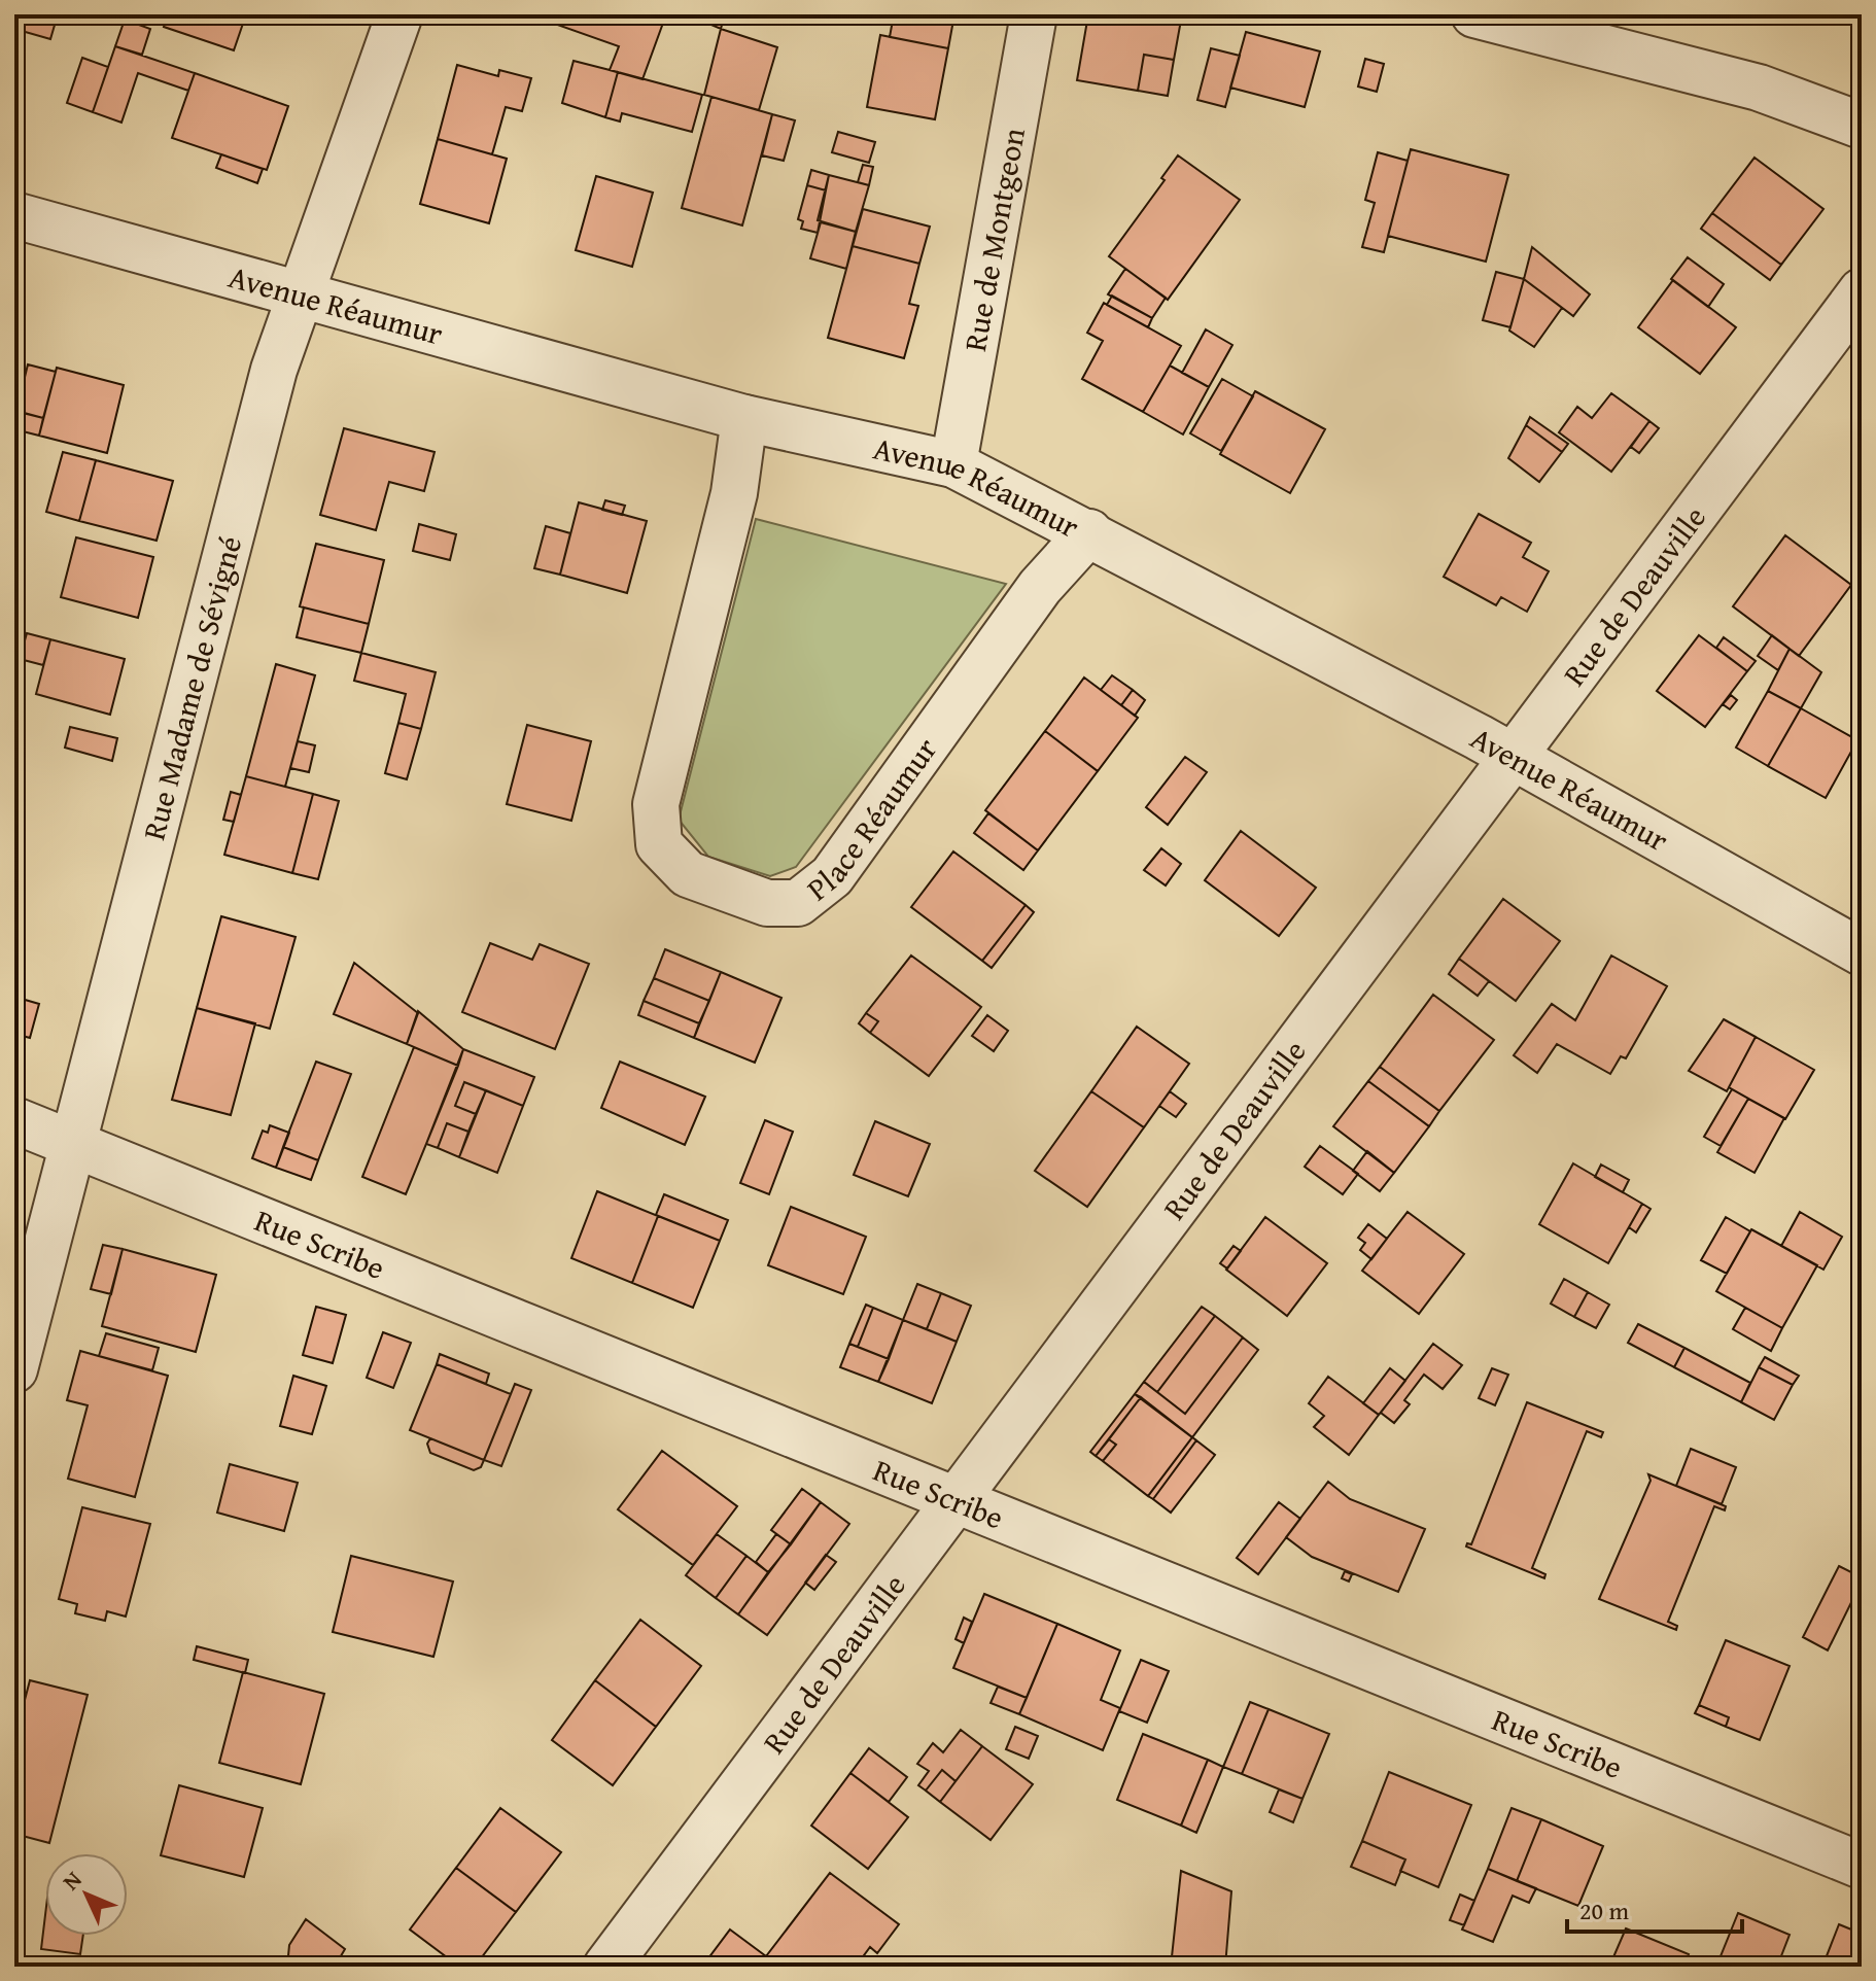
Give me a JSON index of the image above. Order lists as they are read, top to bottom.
{
  "streets": {
    "street": [
      "Rue de Montgeon",
      "Avenue Réaumur",
      "Rue de Deauville",
      "Rue Madame de Sévigné",
      "Place Réaumur",
      "Rue Scribe"
    ]
  },
  "crossings": [
    ["Rue de Montgeon", "Avenue Réaumur"],
    ["Avenue Réaumur", "Rue de Deauville"],
    ["Avenue Réaumur", "Rue Madame de Sévigné"],
    ["Avenue Réaumur", "Place Réaumur"],
    ["Rue de Deauville", "Rue Scribe"],
    ["Rue Madame de Sévigné", "Rue Scribe"]
  ],
  "scale_bar": "20 m",
  "north": "top left"
}
